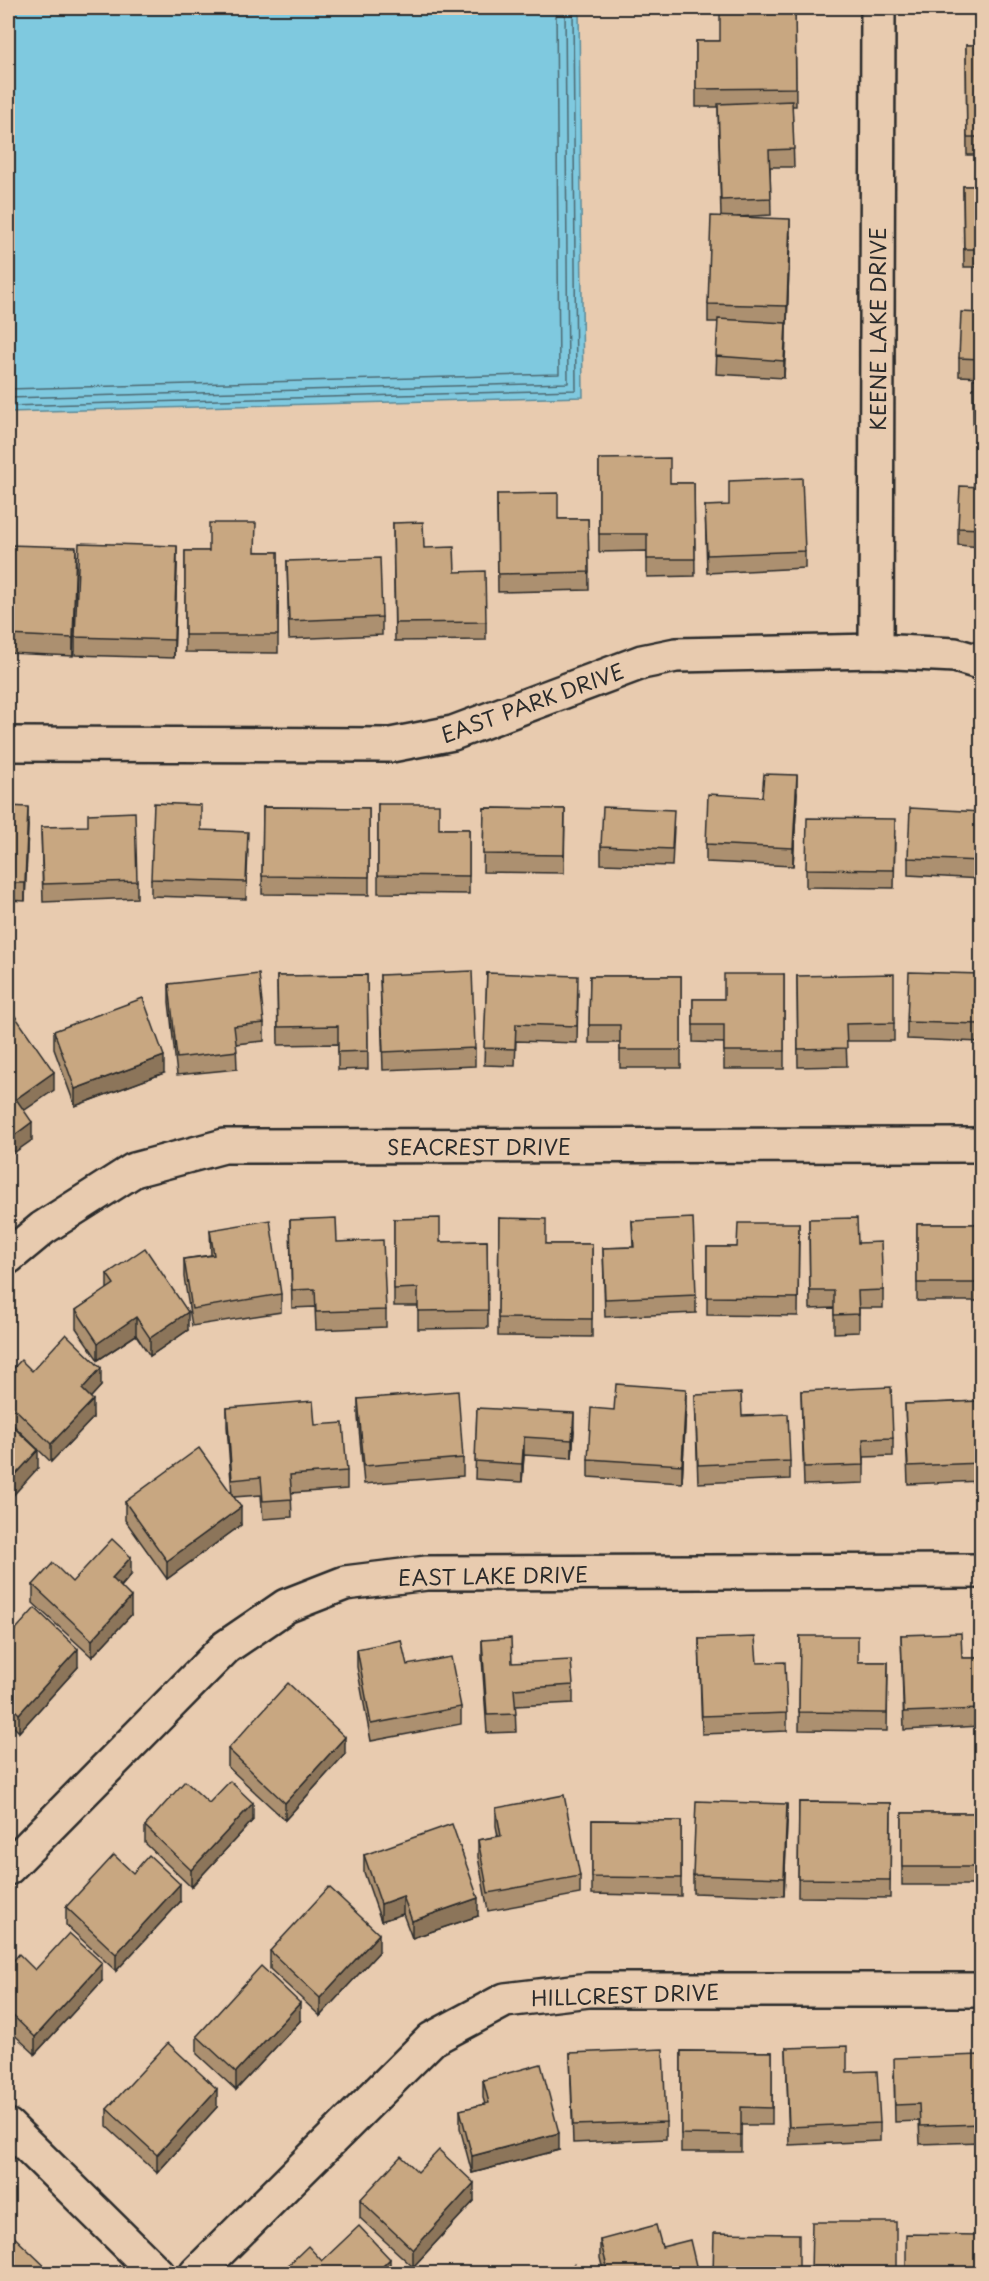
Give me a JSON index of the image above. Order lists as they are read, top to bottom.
{
  "streets": {
    "street": [
      "KEENE LAKE DRIVE",
      "EAST PARK DRIVE",
      "SEACREST DRIVE",
      "EAST LAKE DRIVE",
      "HILLCREST DRIVE"
    ]
  },
  "crossings": [
    ["KEENE LAKE DRIVE", "EAST PARK DRIVE"]
  ]
}
